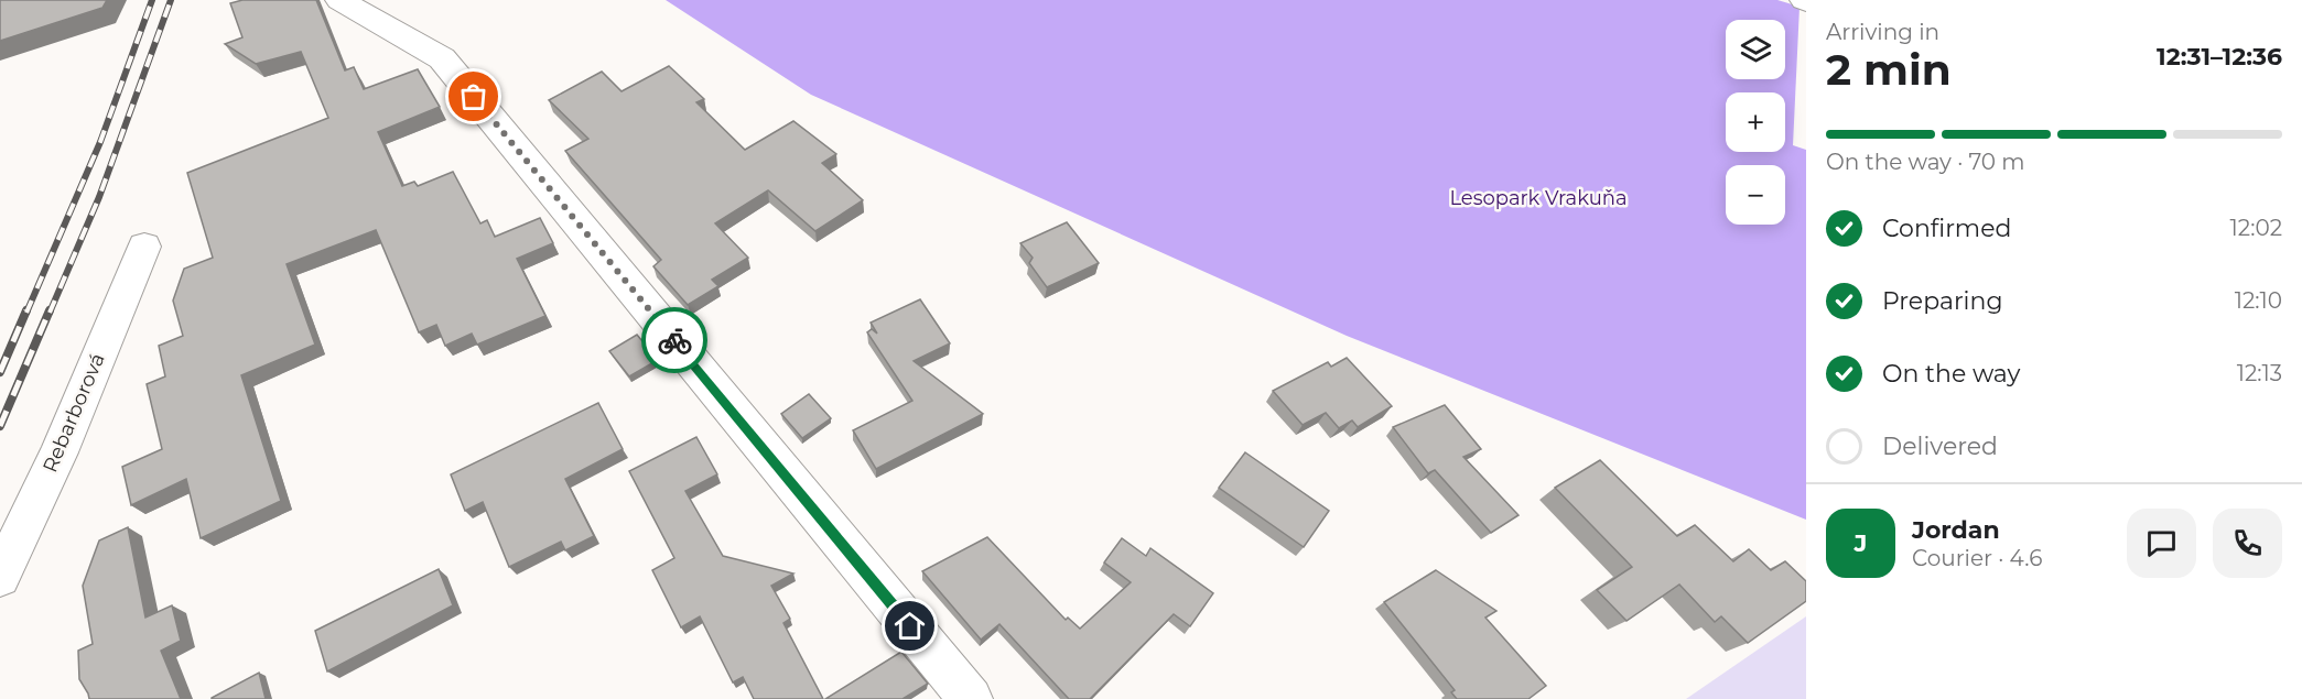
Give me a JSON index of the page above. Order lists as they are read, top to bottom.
{
  "streets": {
    "street": ["Rebarborová"]
  },
  "parks": ["Lesopark Vrakuňa"],
  "page": {
    "heading": ["2 min", "Arriving in", "12:31–12:36"],
    "panel": ["Jordan", "Courier · 4.6"],
    "map_buttons": ["+", "−"],
    "bar": "On the way · 70 m",
    "list": [
      ["Confirmed", "12:02"],
      ["Preparing", "12:10"],
      ["On the way", "12:13"],
      "Delivered"
    ],
    "round": "J"
  }
}
